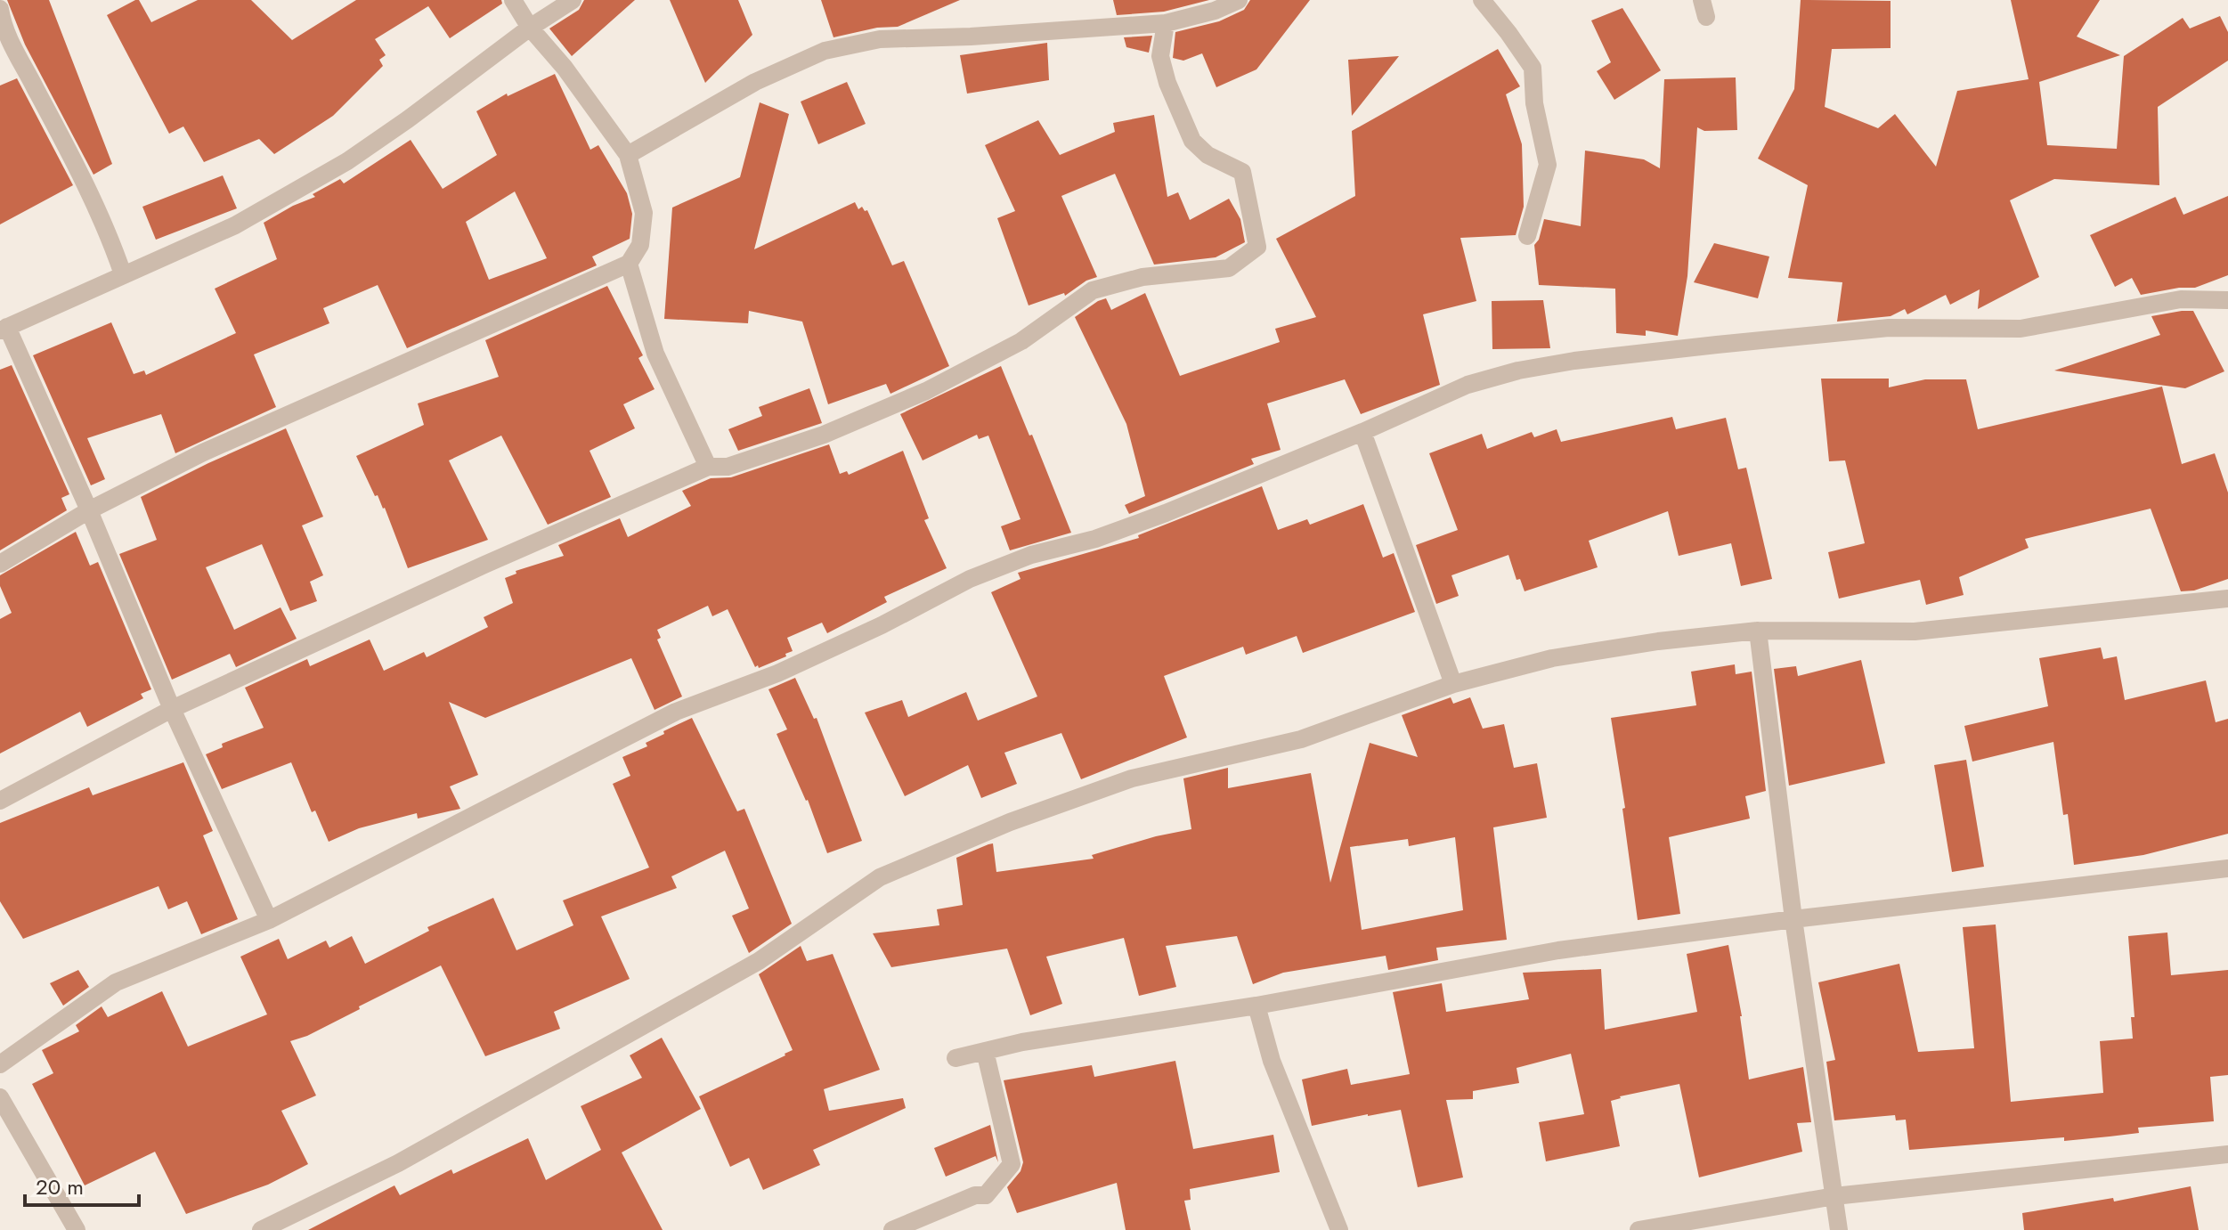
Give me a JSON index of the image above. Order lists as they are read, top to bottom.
{
  "scale_bar": "20 m"
}
